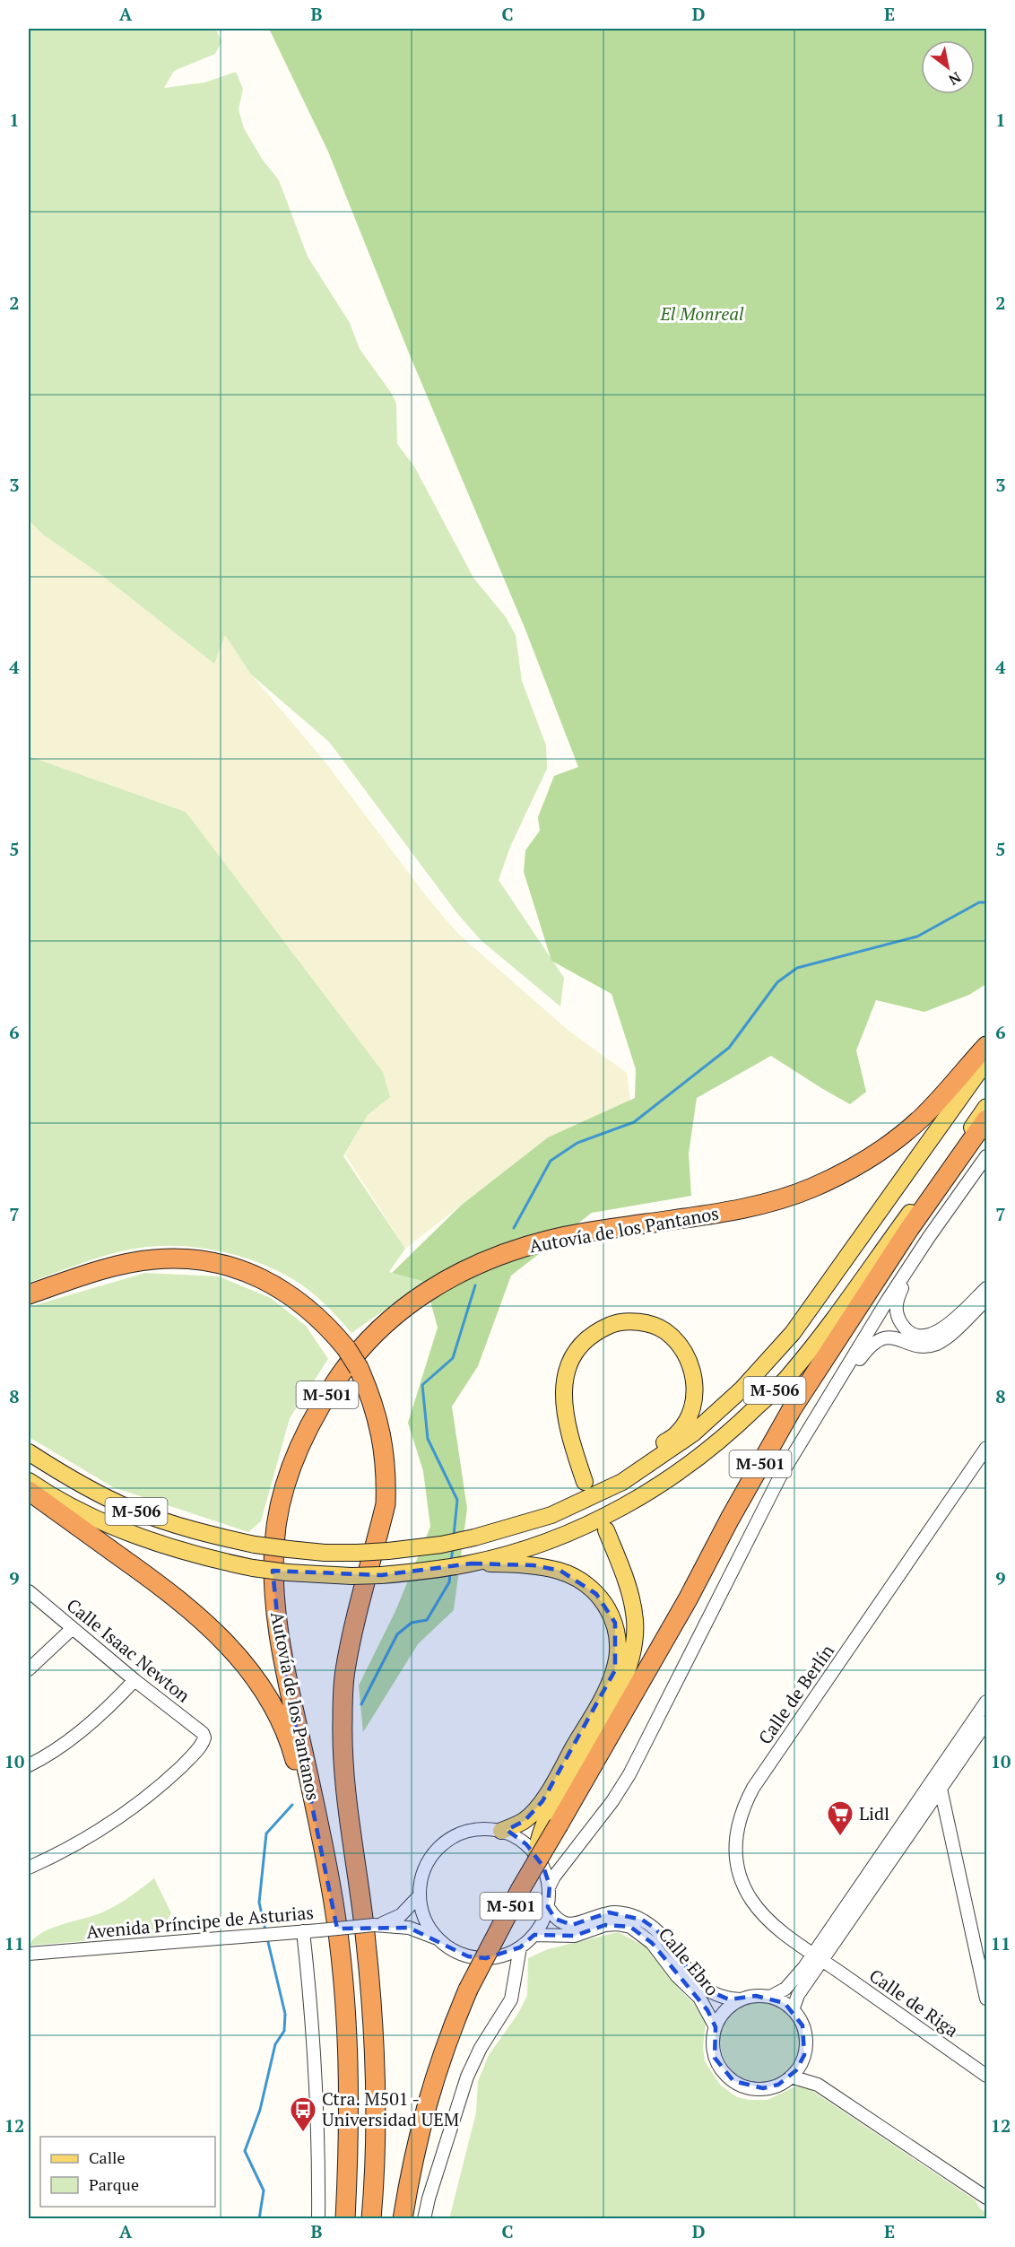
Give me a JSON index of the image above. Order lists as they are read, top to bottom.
{
  "streets": {
    "highway": ["Autovía de los Pantanos", "M-501"],
    "main road": ["M-506"],
    "street": [
      "Calle Isaac Newton",
      "Calle de Berlín",
      "Avenida Príncipe de Asturias",
      "Calle Ebro",
      "Calle de Riga"
    ]
  },
  "crossings": [
    ["Calle de Berlín", "Calle de Riga"],
    ["Avenida Príncipe de Asturias", "Calle Ebro"]
  ],
  "parks": ["El Monreal"],
  "places": {
    "supermarket": ["Lidl"],
    "bus stop": ["Ctra. M501 - Universidad UEM"]
  },
  "legend": ["Calle", "Parque"],
  "north": "bottom right",
  "grid": {
    "columns": [
      "A",
      "B",
      "C",
      "D",
      "E"
    ],
    "rows": [
      "1",
      "2",
      "3",
      "4",
      "5",
      "6",
      "7",
      "8",
      "9",
      "10",
      "11",
      "12"
    ]
  }
}
